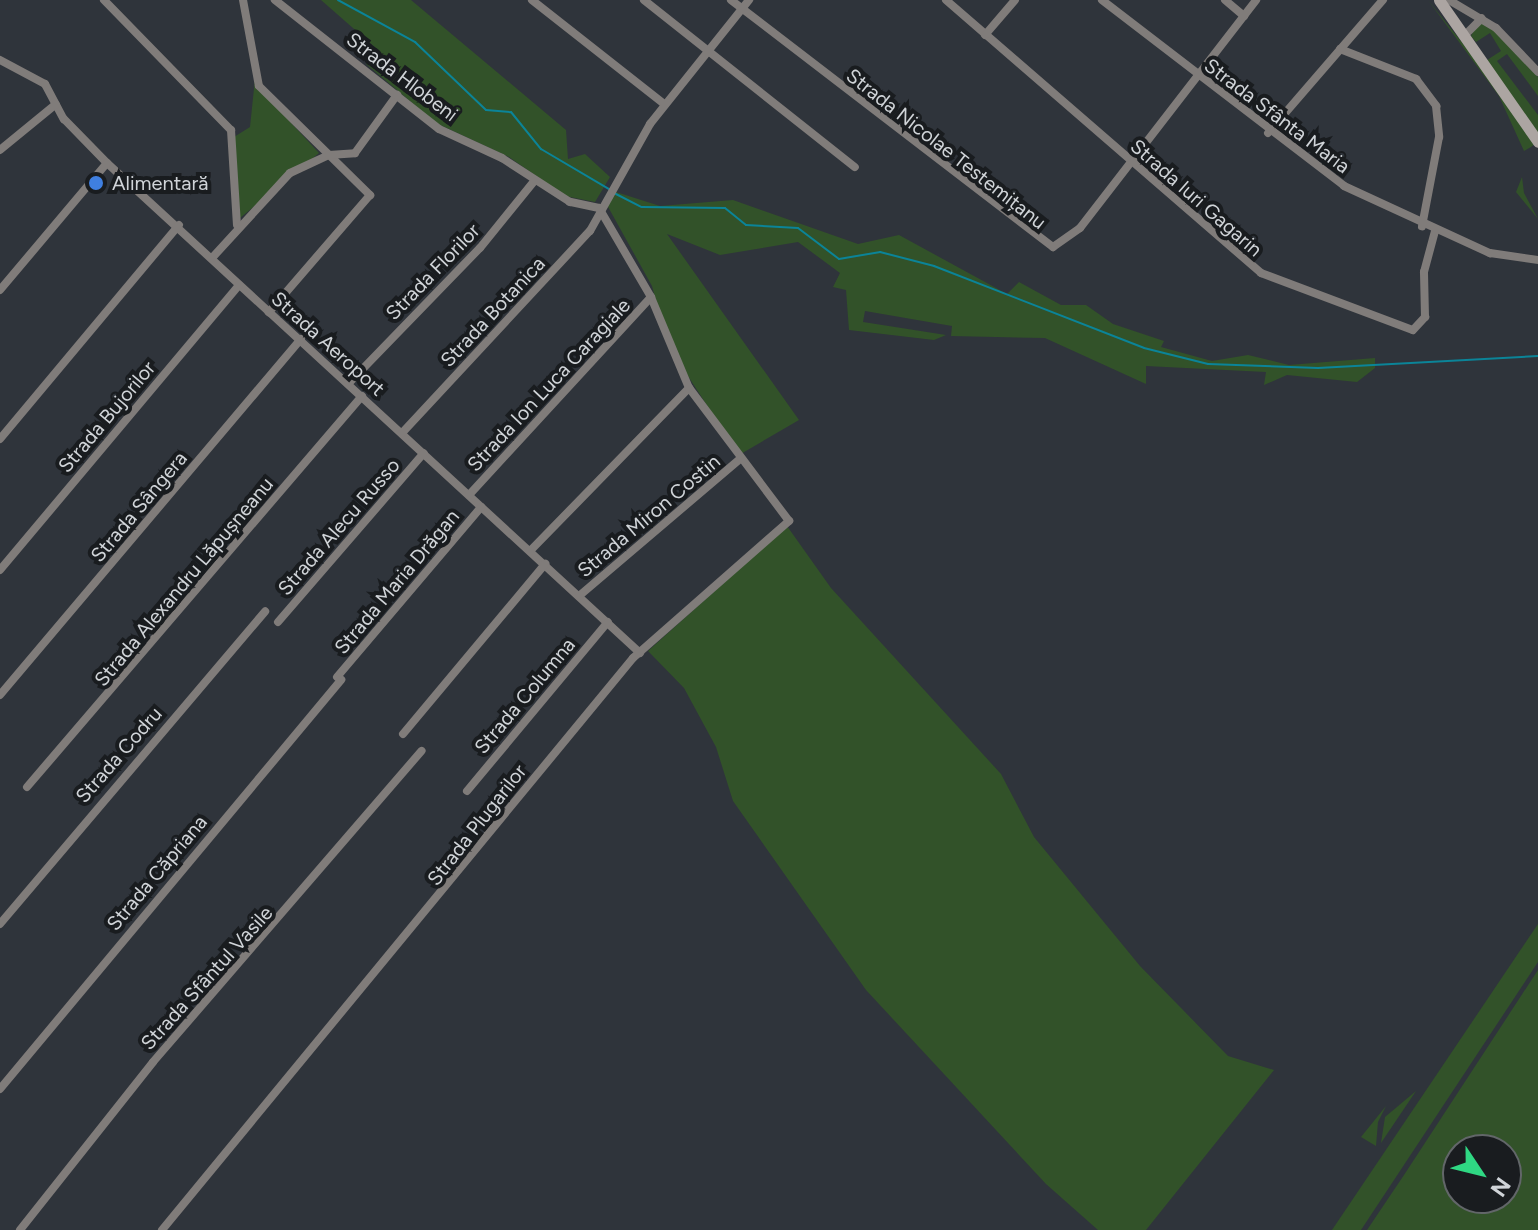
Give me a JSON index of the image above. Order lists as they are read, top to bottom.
{
  "streets": {
    "street": [
      "Strada Hlobeni",
      "Strada Sfânta Maria",
      "Strada Nicolae Testemițanu",
      "Strada Iuri Gagarin",
      "Strada Florilor",
      "Strada Botanica",
      "Strada Aeroport",
      "Strada Ion Luca Caragiale",
      "Strada Bujorilor",
      "Strada Sângera",
      "Strada Miron Costin",
      "Strada Alecu Russo",
      "Strada Alexandru Lăpușneanu",
      "Strada Maria Drăgan",
      "Strada Columna",
      "Strada Codru",
      "Strada Plugarilor",
      "Strada Căpriana",
      "Strada Sfântul Vasile"
    ]
  },
  "crossings": [
    ["Strada Hlobeni", "Strada Florilor"],
    ["Strada Hlobeni", "Strada Botanica"],
    ["Strada Sfânta Maria", "Strada Iuri Gagarin"],
    ["Strada Nicolae Testemițanu", "Strada Iuri Gagarin"],
    ["Strada Nicolae Testemițanu", "Strada Botanica"],
    ["Strada Florilor", "Strada Aeroport"],
    ["Strada Botanica", "Strada Aeroport"],
    ["Strada Aeroport", "Strada Ion Luca Caragiale"],
    ["Strada Aeroport", "Strada Bujorilor"],
    ["Strada Aeroport", "Strada Sângera"],
    ["Strada Aeroport", "Strada Miron Costin"],
    ["Strada Aeroport", "Strada Alecu Russo"],
    ["Strada Aeroport", "Strada Alexandru Lăpușneanu"],
    ["Strada Aeroport", "Strada Maria Drăgan"],
    ["Strada Aeroport", "Strada Columna"],
    ["Strada Aeroport", "Strada Plugarilor"],
    ["Strada Miron Costin", "Strada Plugarilor"],
    ["Strada Maria Drăgan", "Strada Căpriana"]
  ],
  "places": ["Alimentară"],
  "north": "bottom right"
}
